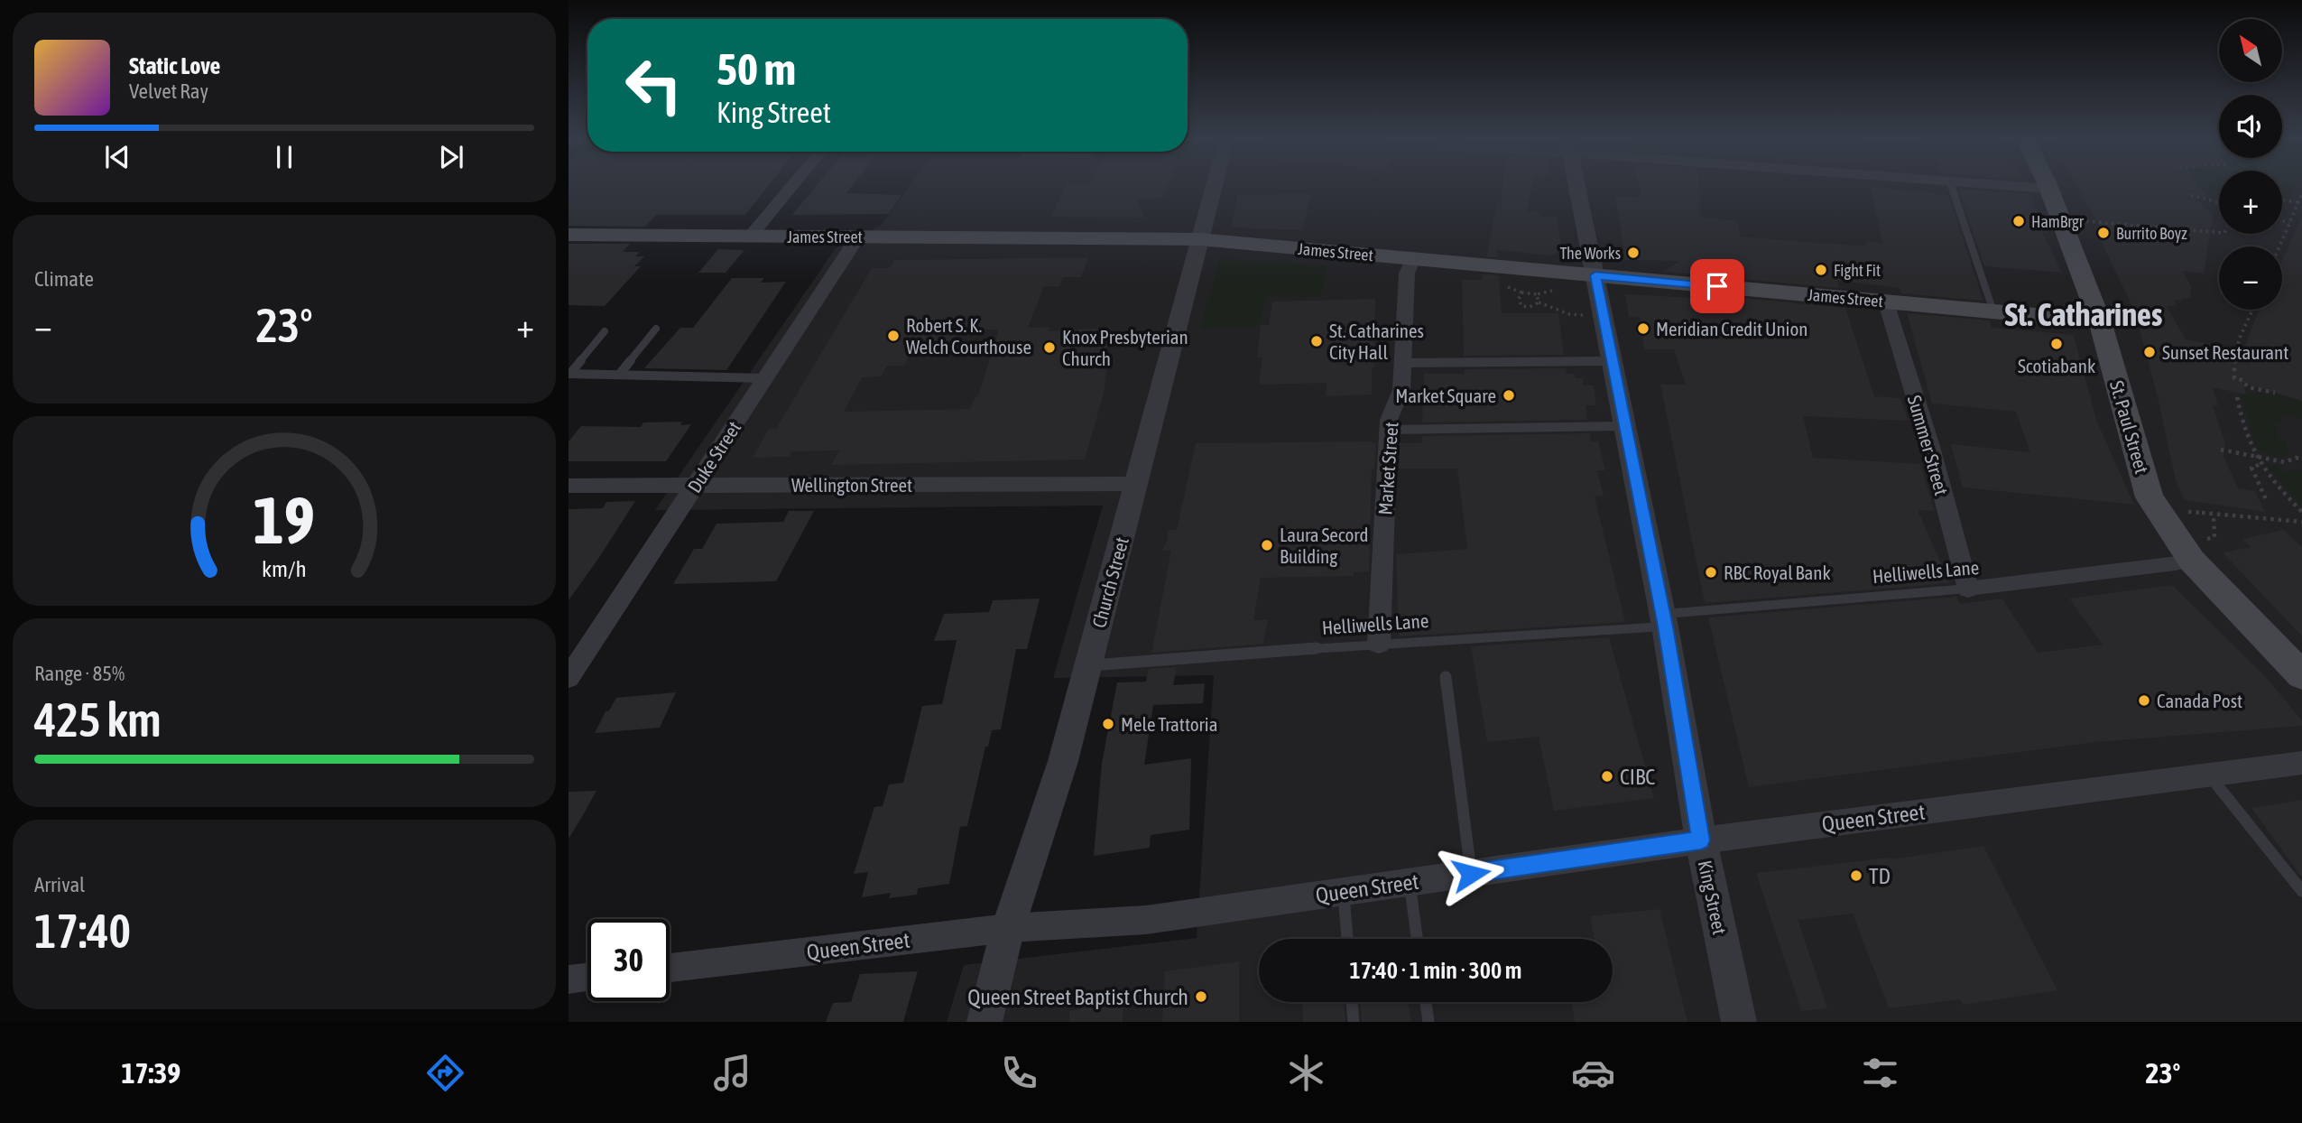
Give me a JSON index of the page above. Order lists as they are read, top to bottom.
{
  "streets": {
    "main road": ["James Street", "St. Paul Street"],
    "street": [
      "Summer Street",
      "Duke Street",
      "Market Street",
      "Wellington Street",
      "Helliwells Lane",
      "Church Street",
      "Queen Street",
      "King Street"
    ]
  },
  "crossings": [
    ["James Street", "St. Paul Street"],
    ["James Street", "Summer Street"],
    ["James Street", "Duke Street"],
    ["James Street", "Market Street"],
    ["James Street", "Church Street"],
    ["James Street", "King Street"],
    ["St. Paul Street", "Helliwells Lane"],
    ["Summer Street", "Helliwells Lane"],
    ["Duke Street", "Wellington Street"],
    ["Market Street", "Helliwells Lane"],
    ["Wellington Street", "Church Street"],
    ["Helliwells Lane", "Church Street"],
    ["Helliwells Lane", "King Street"],
    ["Church Street", "Queen Street"],
    ["Queen Street", "King Street"]
  ],
  "districts": ["St. Catharines"],
  "places": [
    "HamBrgr",
    "Burrito Boyz",
    "The Works",
    "Fight Fit",
    "Meridian Credit Union",
    "Robert S. K. Welch Courthouse",
    "St. Catharines City Hall",
    "Scotiabank",
    "Knox Presbyterian Church",
    "Sunset Restaurant",
    "Market Square",
    "Laura Secord Building",
    "RBC Royal Bank",
    "Canada Post",
    "Mele Trattoria",
    "CIBC",
    "TD",
    "Queen Street Baptist Church"
  ],
  "north": "top left",
  "page": {
    "map_buttons": ["+", "−"],
    "turn": ["50 m", "King Street"],
    "song": ["Static Love", "Velvet Ray"],
    "tile": [
      "Climate",
      ["Range · 85%", "425 km"],
      ["Arrival", "17:40"]
    ],
    "heat": ["−", "23°", "+"],
    "limit": "30",
    "trip": "17:40 · 1 min · 300 m",
    "tabs": ["17:39", "23°"],
    "gauge": ["19", "km/h"]
  }
}
